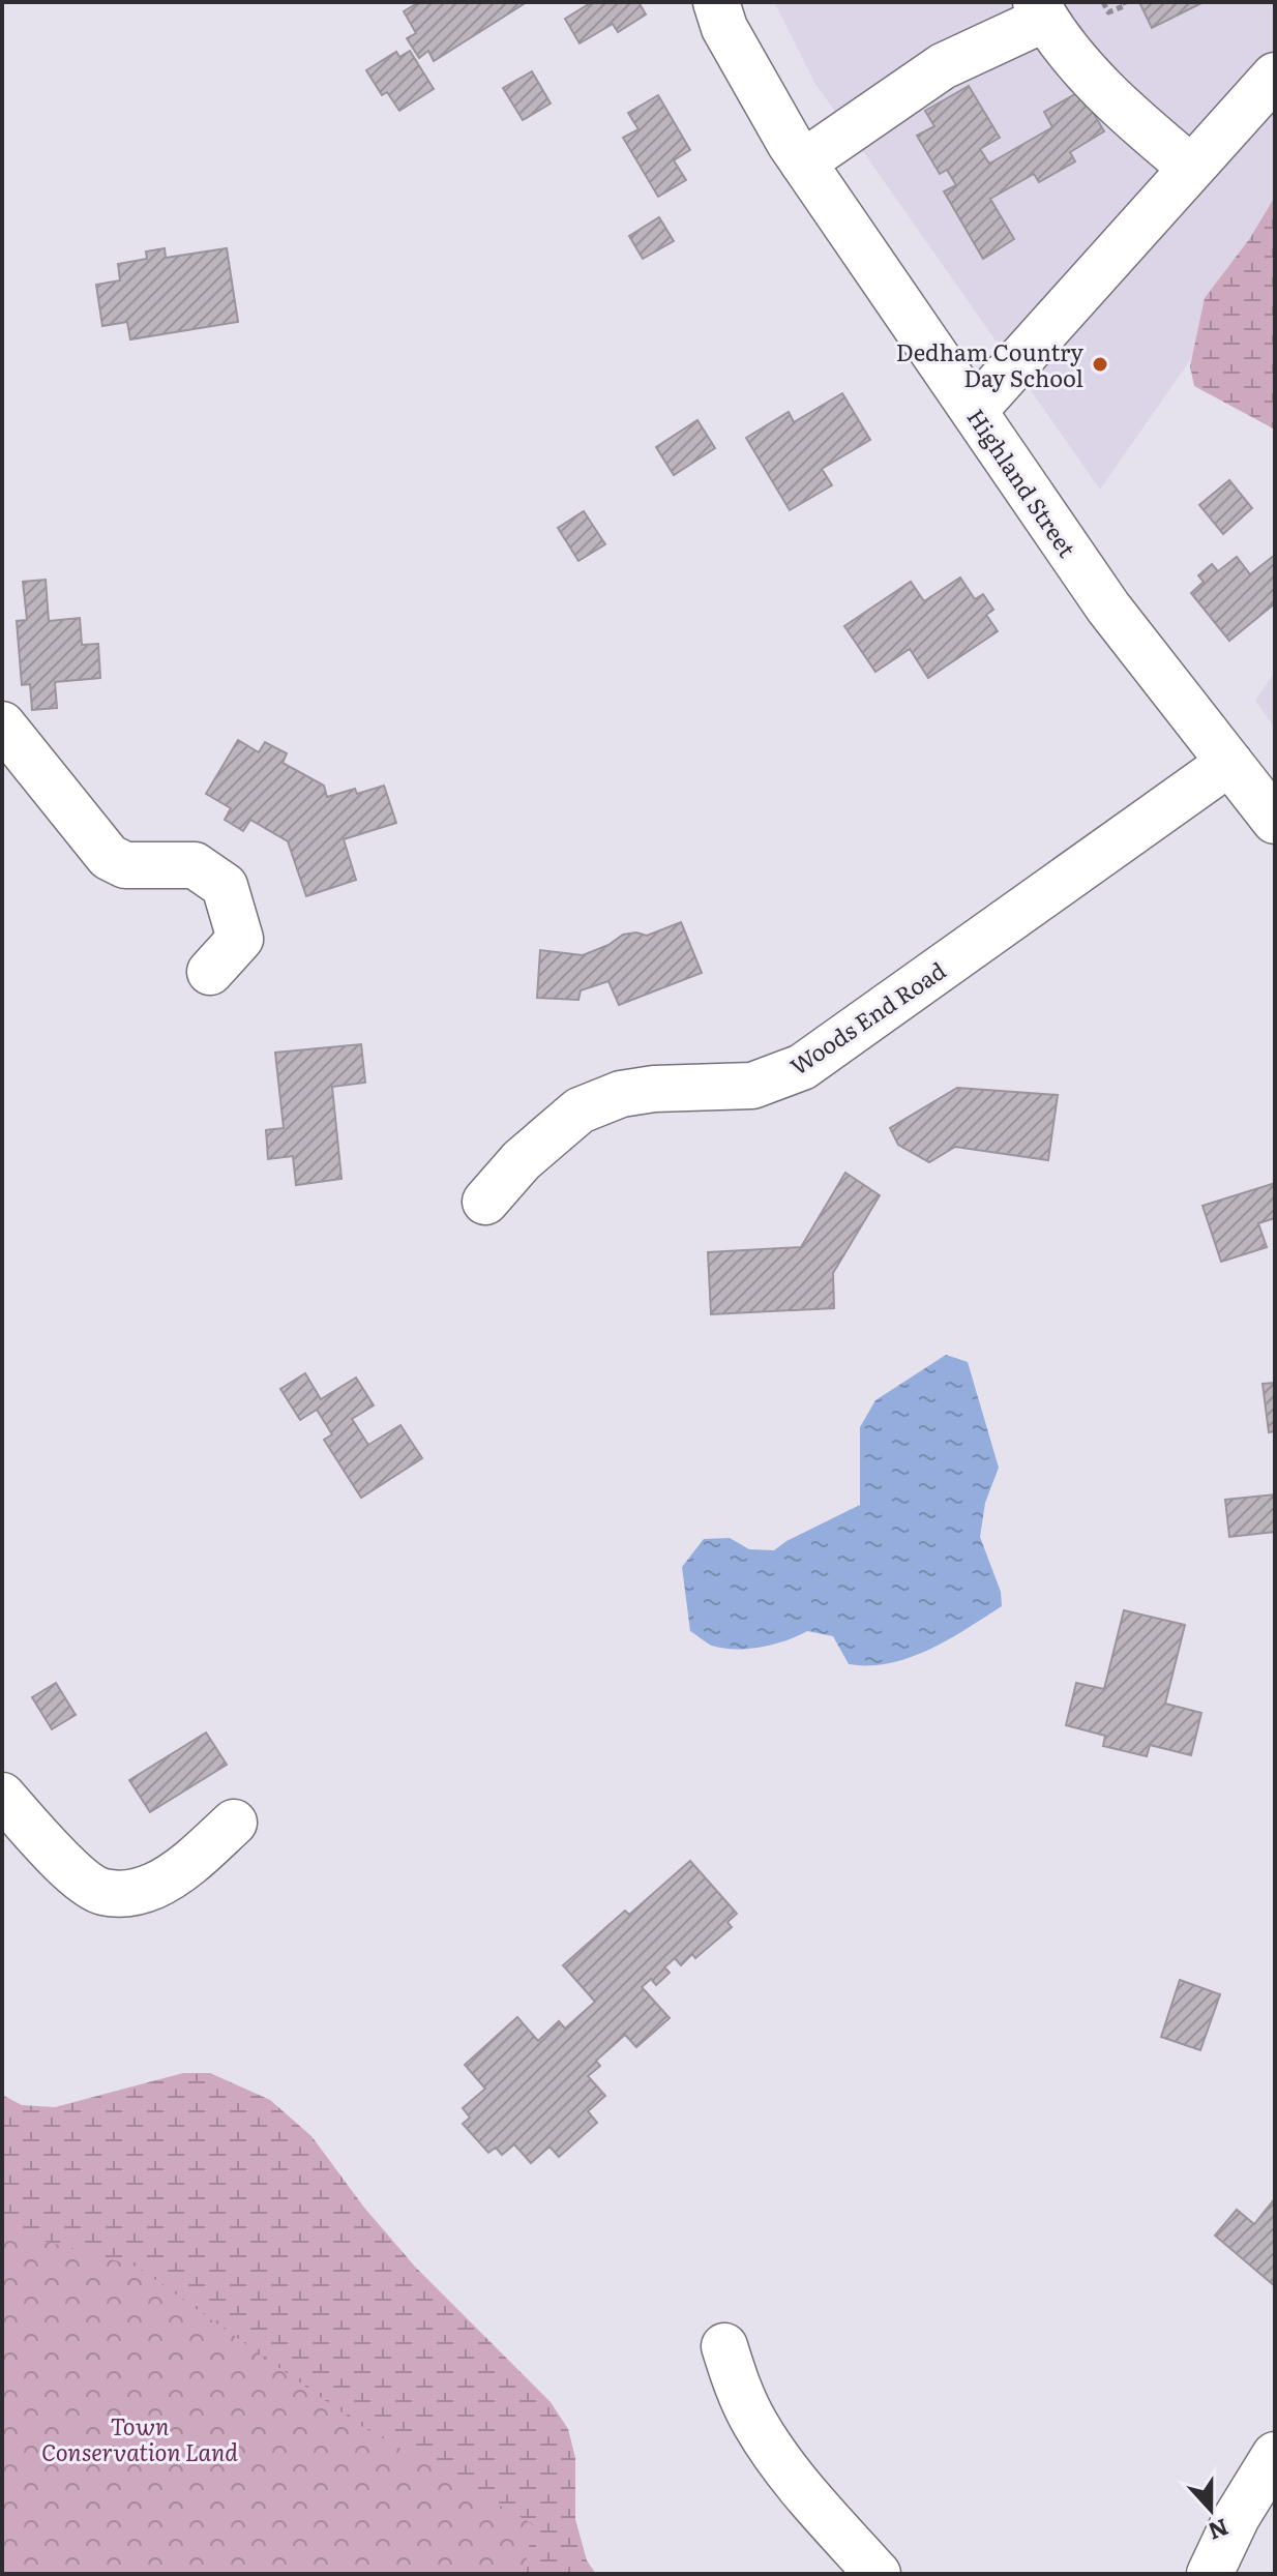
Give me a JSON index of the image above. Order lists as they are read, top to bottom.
{
  "streets": {
    "street": ["Highland Street", "Woods End Road"]
  },
  "crossings": [
    ["Highland Street", "Woods End Road"]
  ],
  "parks": ["Town Conservation Land"],
  "places": ["Dedham Country Day School"],
  "north": "bottom"
}
